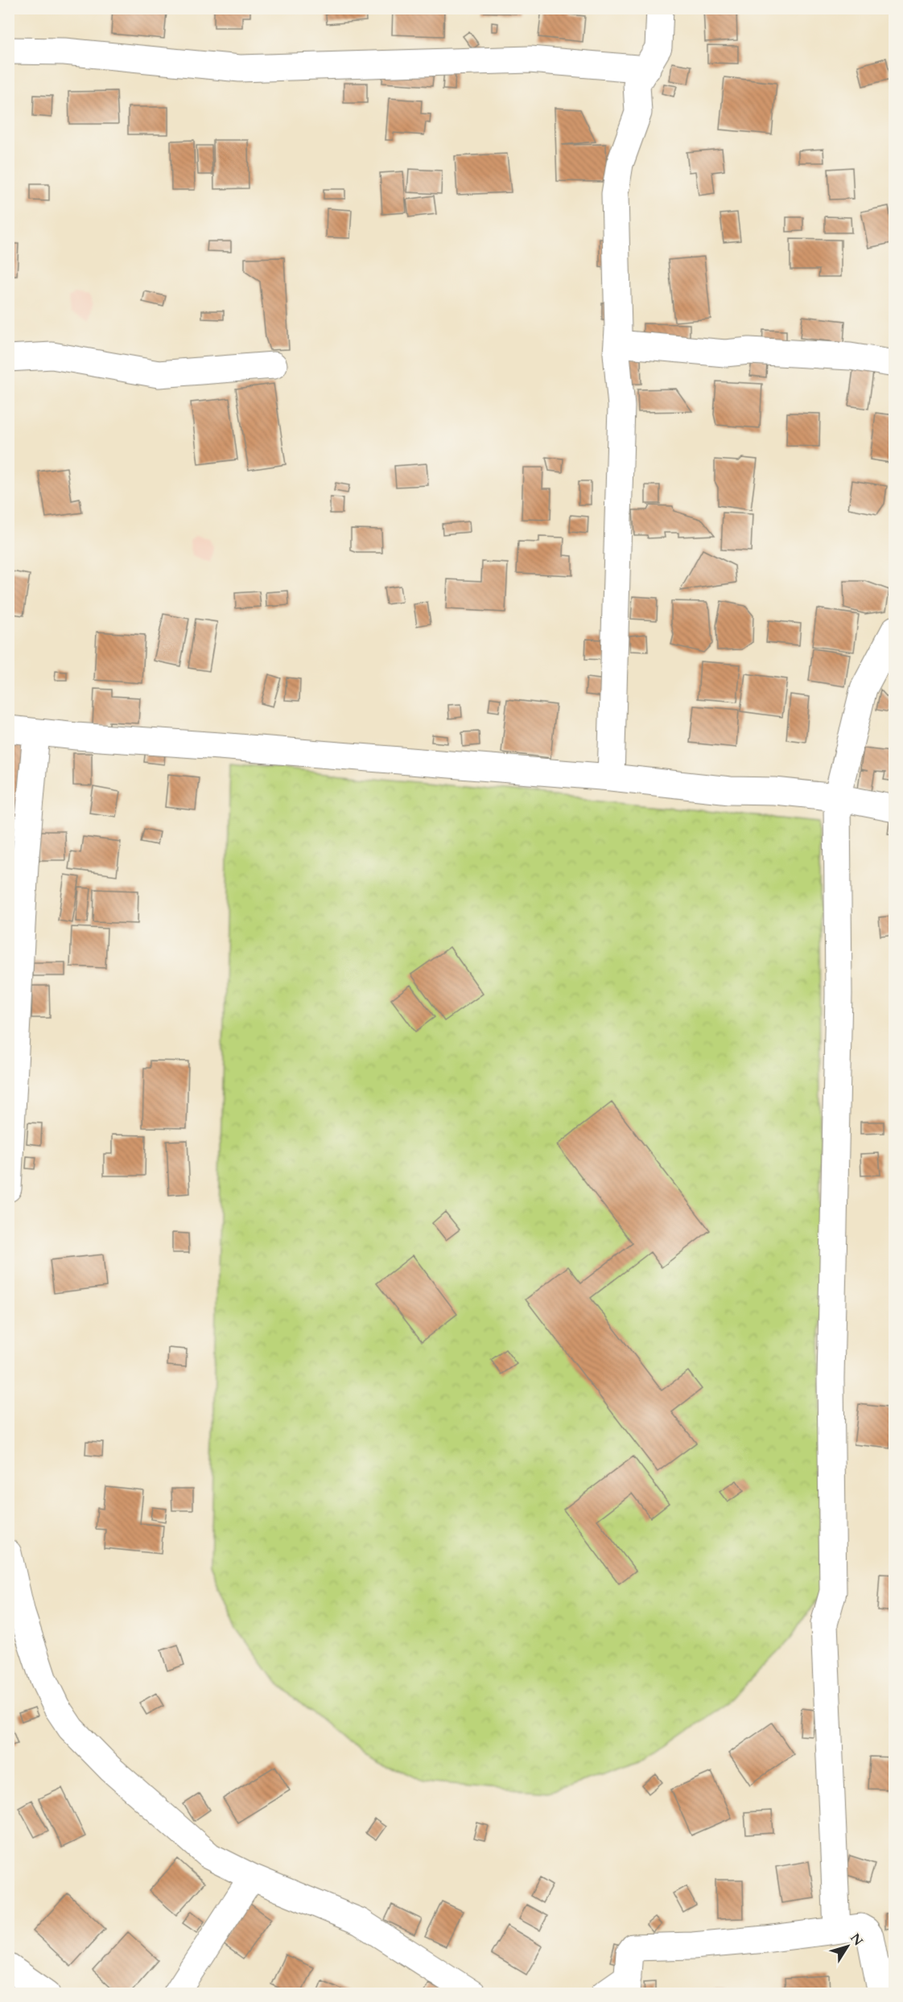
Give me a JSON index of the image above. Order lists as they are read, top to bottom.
{
  "north": "top right"
}
